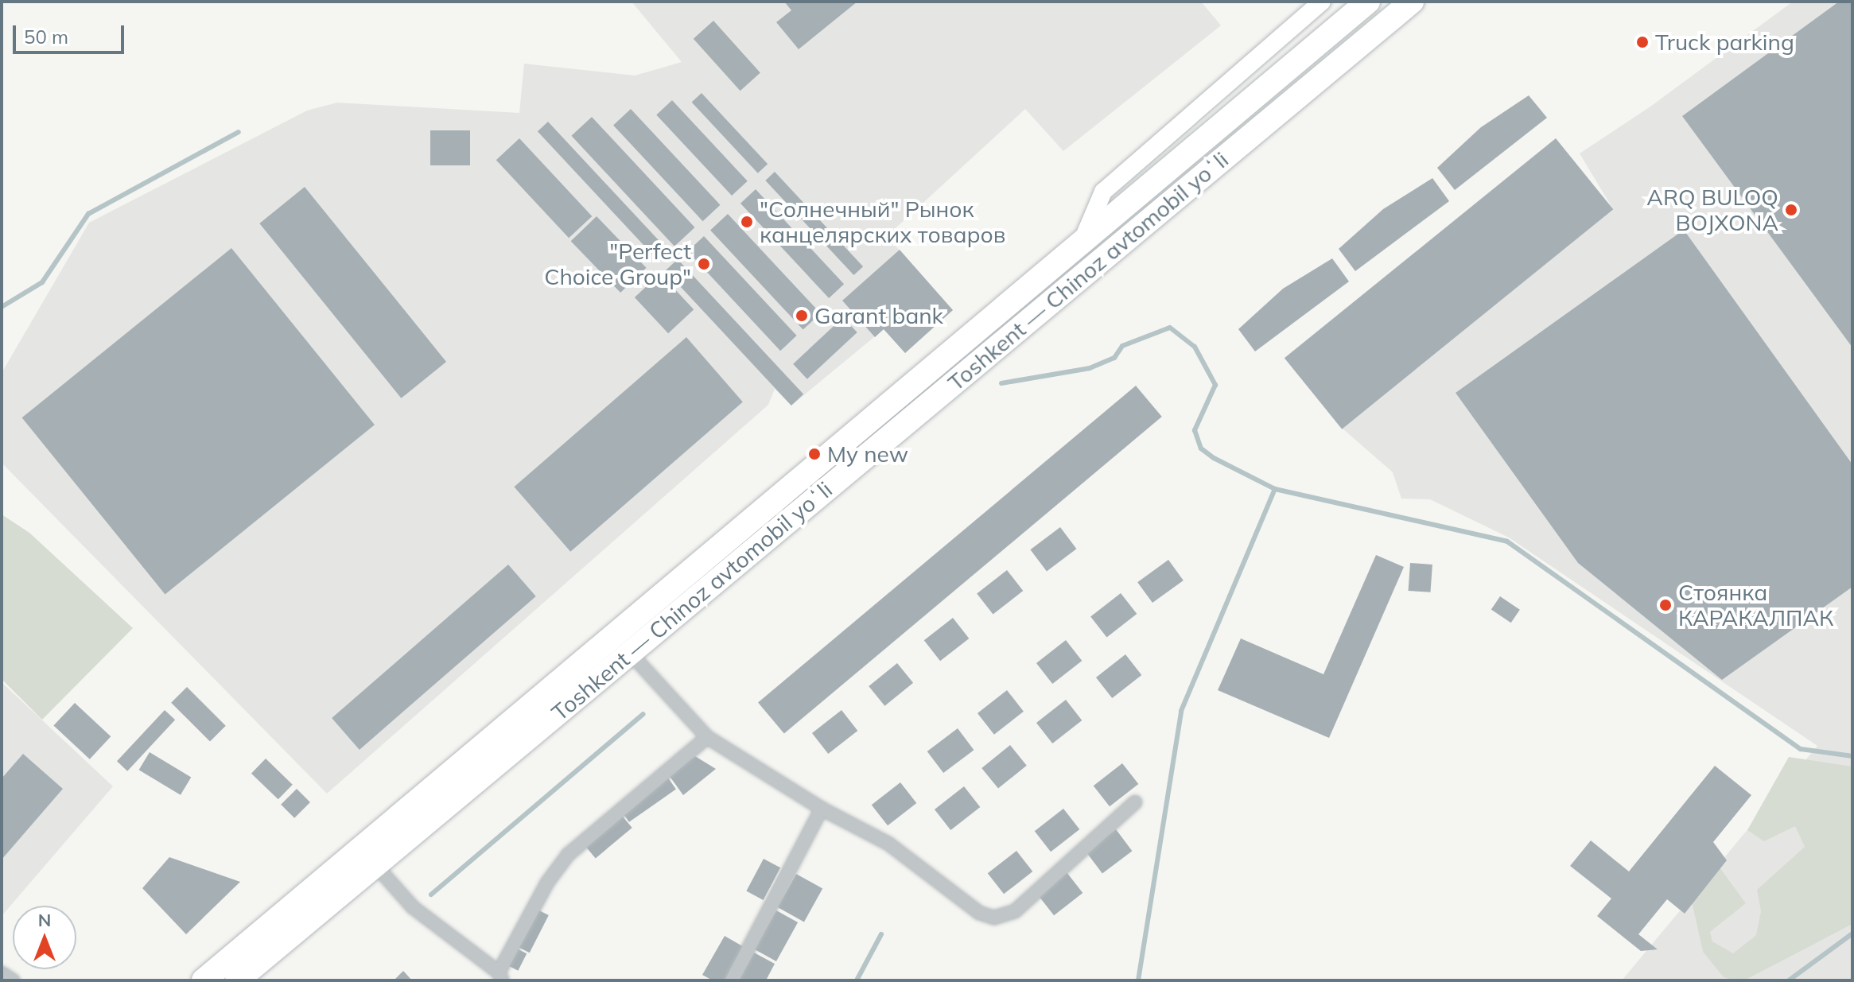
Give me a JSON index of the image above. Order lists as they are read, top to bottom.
{
  "streets": {
    "highway": ["Toshkent — Chinoz avtomobil yoʻli"]
  },
  "places": [
    "Truck parking",
    "ARQ BULOQ BOJXONA",
    "\"Солнечный\" Рынок канцелярских товаров",
    "\"Perfect Choice Group\"",
    "Garant bank",
    "My new",
    "Стоянка КАРАКАЛПАК"
  ],
  "scale_bar": "50 m",
  "north": "top"
}
